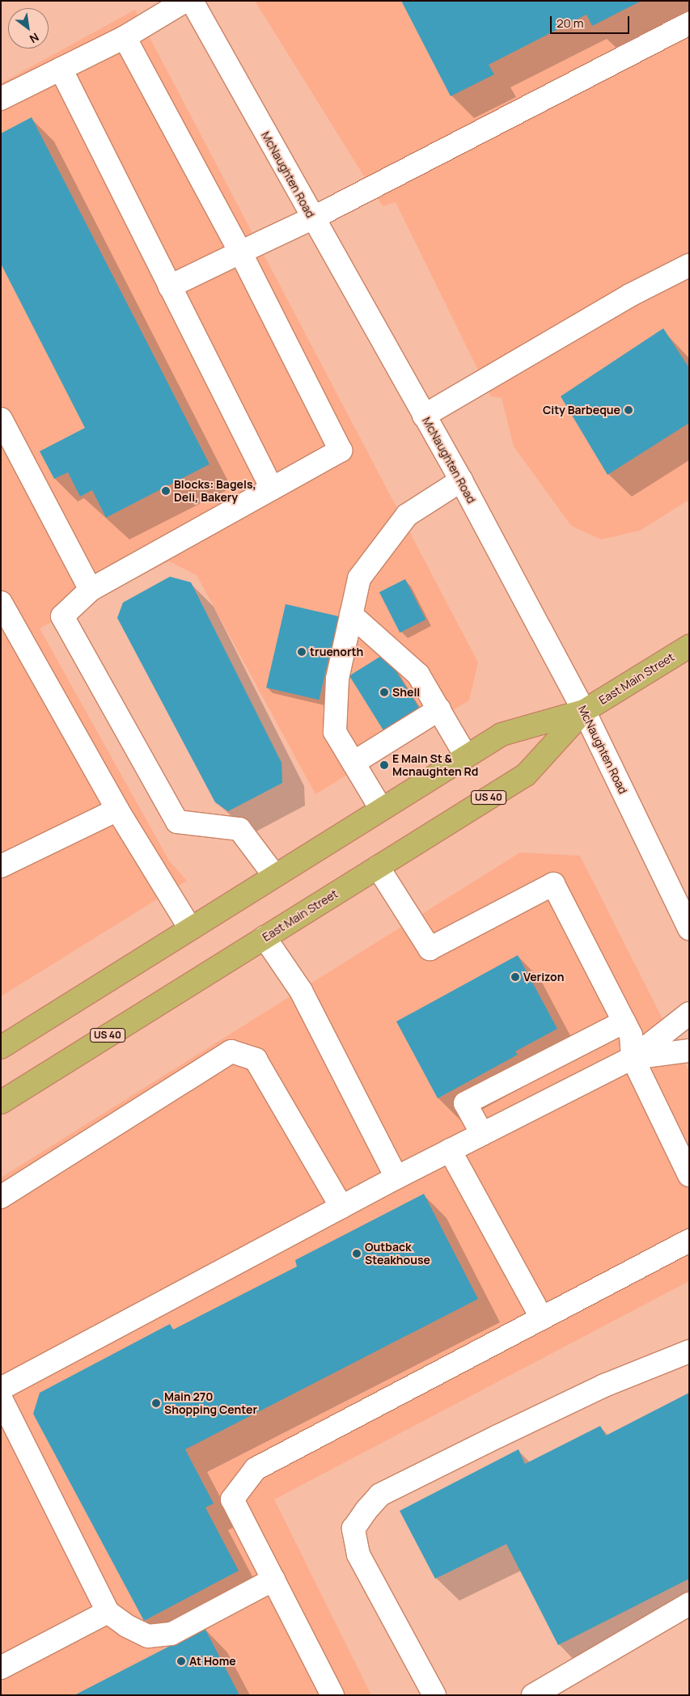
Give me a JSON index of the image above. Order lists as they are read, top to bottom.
{
  "streets": {
    "main road": ["East Main Street", "US 40"],
    "street": ["McNaughten Road"]
  },
  "crossings": [
    ["McNaughten Road", "East Main Street"]
  ],
  "places": [
    "City Barbeque",
    "Blocks: Bagels, Deli, Bakery",
    "truenorth",
    "Shell",
    "E Main St & Mcnaughten Rd",
    "Verizon",
    "Outback Steakhouse",
    "Main 270 Shopping Center",
    "At Home"
  ],
  "scale_bar": "20 m",
  "north": "bottom right"
}
